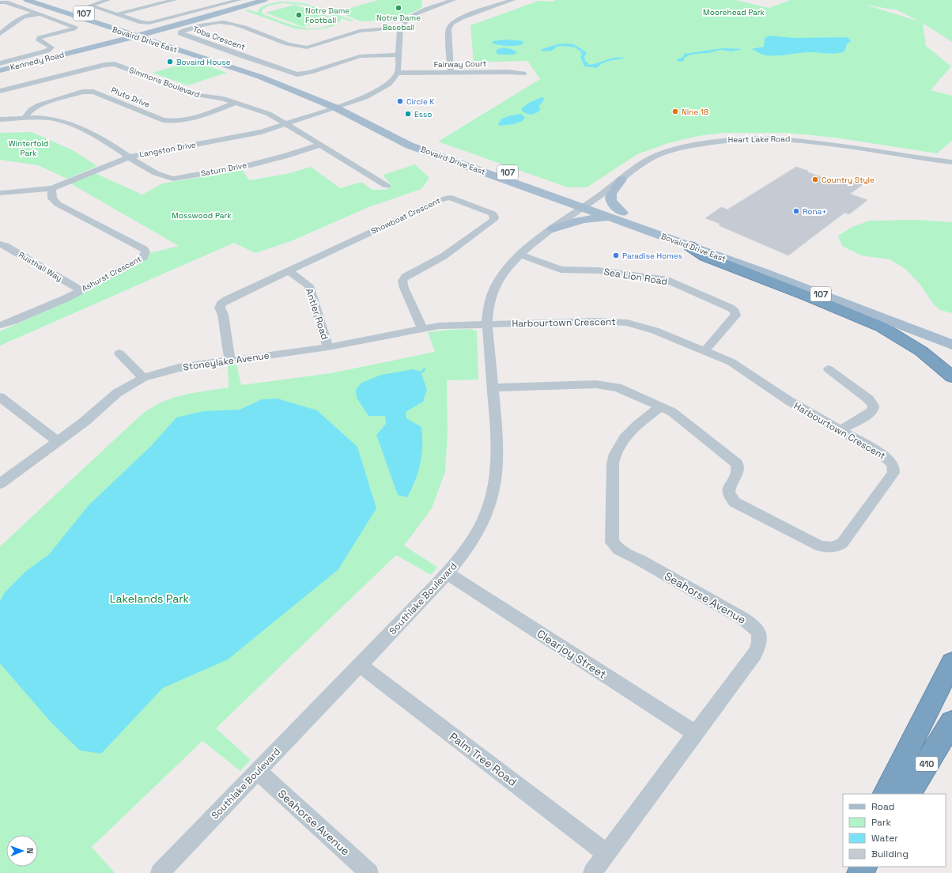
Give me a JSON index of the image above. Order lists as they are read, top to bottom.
{
  "streets": {
    "highway": ["410"],
    "main road": ["107", "Bovaird Drive East", "Kennedy Road"],
    "street": [
      "Toba Crescent",
      "Fairway Court",
      "Simmons Boulevard",
      "Pluto Drive",
      "Heart Lake Road",
      "Langston Drive",
      "Saturn Drive",
      "Showboat Crescent",
      "Rusthall Way",
      "Ashurst Crescent",
      "Sea Lion Road",
      "Antler Road",
      "Harbourtown Crescent",
      "Stoneylake Avenue",
      "Seahorse Avenue",
      "Southlake Boulevard",
      "Clearjoy Street",
      "Palm Tree Road"
    ]
  },
  "crossings": [
    ["Bovaird Drive East", "Heart Lake Road"],
    ["Bovaird Drive East", "Langston Drive"],
    ["Bovaird Drive East", "Southlake Boulevard"],
    ["Fairway Court", "Langston Drive"],
    ["Simmons Boulevard", "Pluto Drive"],
    ["Simmons Boulevard", "Langston Drive"],
    ["Simmons Boulevard", "Saturn Drive"],
    ["Heart Lake Road", "Southlake Boulevard"],
    ["Langston Drive", "Saturn Drive"],
    ["Langston Drive", "Ashurst Crescent"],
    ["Showboat Crescent", "Antler Road"],
    ["Showboat Crescent", "Stoneylake Avenue"],
    ["Rusthall Way", "Ashurst Crescent"],
    ["Sea Lion Road", "Harbourtown Crescent"],
    ["Sea Lion Road", "Southlake Boulevard"],
    ["Antler Road", "Stoneylake Avenue"],
    ["Harbourtown Crescent", "Stoneylake Avenue"],
    ["Harbourtown Crescent", "Seahorse Avenue"],
    ["Harbourtown Crescent", "Southlake Boulevard"],
    ["Stoneylake Avenue", "Southlake Boulevard"],
    ["Seahorse Avenue", "Southlake Boulevard"],
    ["Seahorse Avenue", "Clearjoy Street"],
    ["Seahorse Avenue", "Palm Tree Road"],
    ["Southlake Boulevard", "Clearjoy Street"],
    ["Southlake Boulevard", "Palm Tree Road"]
  ],
  "parks": [
    "Moorehead Park",
    "Winterfold Park",
    "Mosswood Park",
    "Lakelands Park"
  ],
  "places": [
    "Notre Dame Baseball",
    "Notre Dame Football",
    "Bovaird House",
    "Circle K",
    "Nine 18",
    "Esso",
    "Country Style",
    "Rona+",
    "Paradise Homes"
  ],
  "legend": [
    "Road",
    "Park",
    "Water",
    "Building"
  ],
  "north": "right"
}
